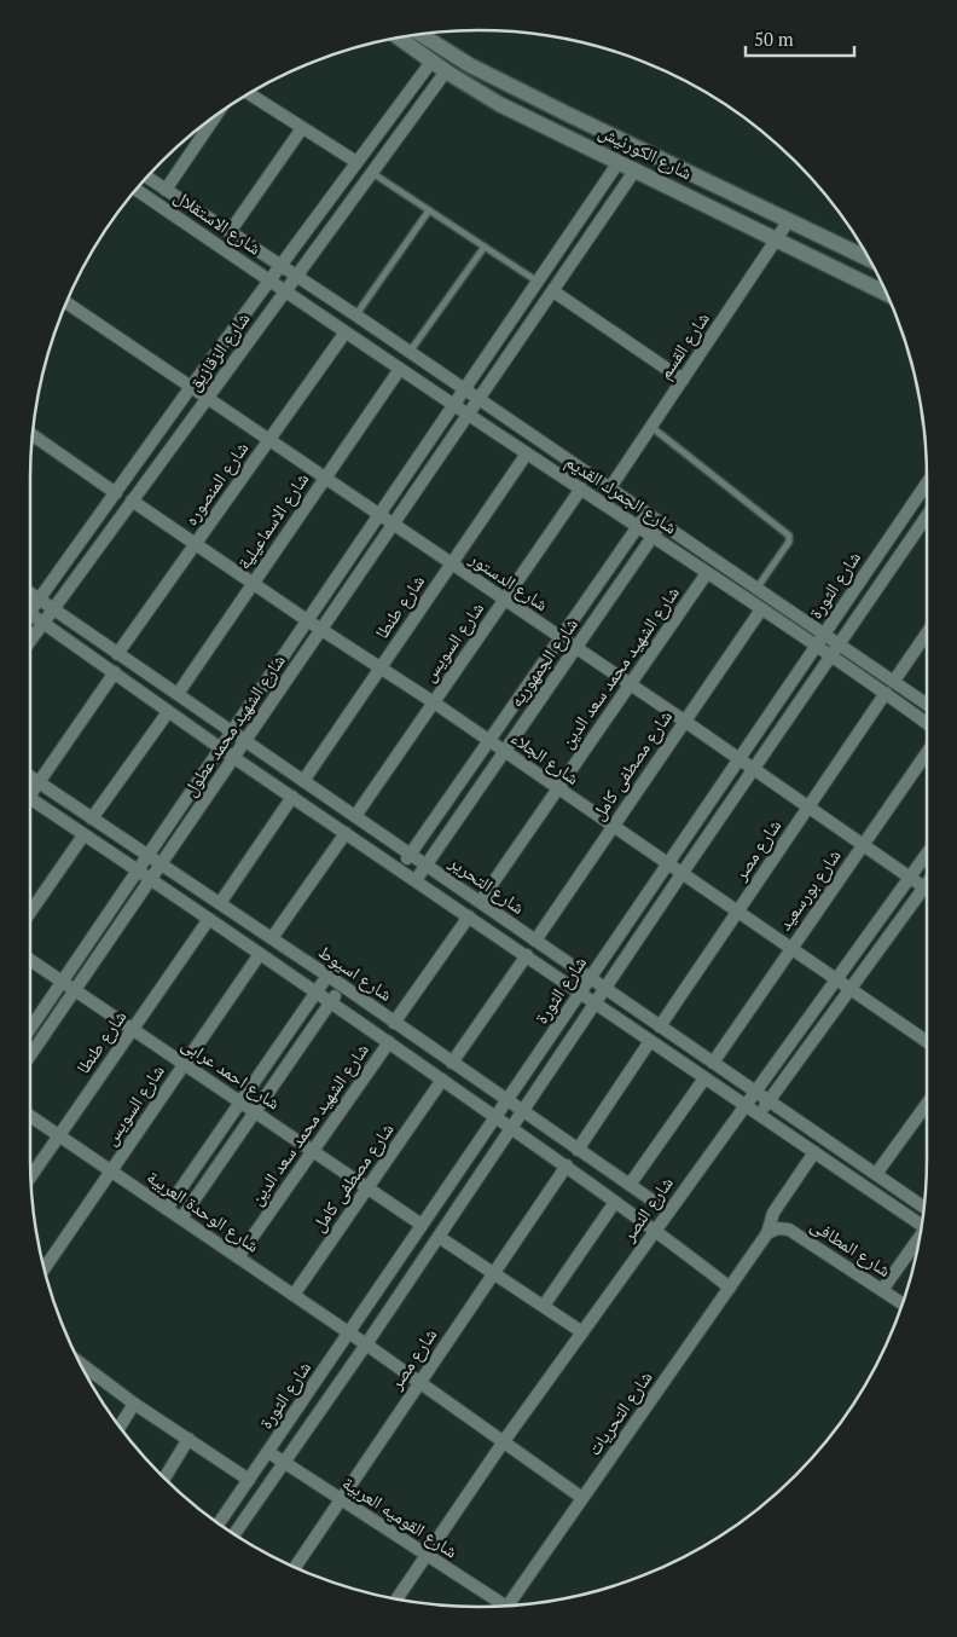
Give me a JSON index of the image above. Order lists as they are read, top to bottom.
{
  "streets": {
    "main road": ["شارع الكورنيش"],
    "street": [
      "شارع الاستقلال",
      "شارع القسم",
      "شارع الزقازيق",
      "شارع المنصوره",
      "شارع الجمرك القديم",
      "شارع الاسماعيلية",
      "شارع الدستور",
      "شارع الثورة",
      "شارع طنطا",
      "شارع السويس",
      "شارع الجمهوريه",
      "شارع الشهيد محمد سعد الدين",
      "شارع الشهيد محمد عطول",
      "شارع الجلاء",
      "شارع مصطفى كامل",
      "شارع مصر",
      "شارع التحرير",
      "شارع بورسعيد",
      "شارع اسيوط",
      "شارع احمد عرابى",
      "شارع النصر",
      "شارع الوحدة العربية",
      "شارع المطافى",
      "شارع التحريات",
      "شارع القوميه العربية"
    ]
  },
  "crossings": [
    ["شارع الكورنيش", "شارع القسم"],
    ["شارع الكورنيش", "شارع الزقازيق"],
    ["شارع الكورنيش", "شارع الشهيد محمد عطول"],
    ["شارع الاستقلال", "شارع الزقازيق"],
    ["شارع الاستقلال", "شارع الجمرك القديم"],
    ["شارع القسم", "شارع الجمرك القديم"],
    ["شارع الزقازيق", "شارع الجمرك القديم"],
    ["شارع الزقازيق", "شارع الدستور"],
    ["شارع الزقازيق", "شارع الجلاء"],
    ["شارع الزقازيق", "شارع التحرير"],
    ["شارع المنصوره", "شارع الجمرك القديم"],
    ["شارع المنصوره", "شارع الدستور"],
    ["شارع المنصوره", "شارع الجلاء"],
    ["شارع المنصوره", "شارع التحرير"],
    ["شارع الجمرك القديم", "شارع الاسماعيلية"],
    ["شارع الجمرك القديم", "شارع الثورة"],
    ["شارع الجمرك القديم", "شارع طنطا"],
    ["شارع الجمرك القديم", "شارع السويس"],
    ["شارع الجمرك القديم", "شارع الجمهوريه"],
    ["شارع الجمرك القديم", "شارع الشهيد محمد سعد الدين"],
    ["شارع الجمرك القديم", "شارع الشهيد محمد عطول"],
    ["شارع الجمرك القديم", "شارع مصطفى كامل"],
    ["شارع الجمرك القديم", "شارع مصر"],
    ["شارع الاسماعيلية", "شارع الدستور"],
    ["شارع الاسماعيلية", "شارع الجلاء"],
    ["شارع الاسماعيلية", "شارع التحرير"],
    ["شارع الدستور", "شارع الثورة"],
    ["شارع الدستور", "شارع طنطا"],
    ["شارع الدستور", "شارع السويس"],
    ["شارع الدستور", "شارع الجمهوريه"],
    ["شارع الدستور", "شارع الشهيد محمد سعد الدين"],
    ["شارع الدستور", "شارع الشهيد محمد عطول"],
    ["شارع الدستور", "شارع مصطفى كامل"],
    ["شارع الدستور", "شارع مصر"],
    ["شارع الدستور", "شارع بورسعيد"],
    ["شارع الدستور", "شارع النصر"],
    ["شارع الثورة", "شارع الجلاء"],
    ["شارع الثورة", "شارع التحرير"],
    ["شارع الثورة", "شارع اسيوط"],
    ["شارع الثورة", "شارع احمد عرابى"],
    ["شارع الثورة", "شارع الوحدة العربية"],
    ["شارع الثورة", "شارع القوميه العربية"],
    ["شارع طنطا", "شارع الجلاء"],
    ["شارع طنطا", "شارع التحرير"],
    ["شارع طنطا", "شارع اسيوط"],
    ["شارع طنطا", "شارع احمد عرابى"],
    ["شارع طنطا", "شارع الوحدة العربية"],
    ["شارع السويس", "شارع الجلاء"],
    ["شارع السويس", "شارع التحرير"],
    ["شارع السويس", "شارع اسيوط"],
    ["شارع السويس", "شارع احمد عرابى"],
    ["شارع السويس", "شارع الوحدة العربية"],
    ["شارع الجمهوريه", "شارع الجلاء"],
    ["شارع الجمهوريه", "شارع التحرير"],
    ["شارع الشهيد محمد سعد الدين", "شارع الجلاء"],
    ["شارع الشهيد محمد سعد الدين", "شارع التحرير"],
    ["شارع الشهيد محمد سعد الدين", "شارع اسيوط"],
    ["شارع الشهيد محمد سعد الدين", "شارع احمد عرابى"],
    ["شارع الشهيد محمد سعد الدين", "شارع الوحدة العربية"],
    ["شارع الشهيد محمد عطول", "شارع الجلاء"],
    ["شارع الشهيد محمد عطول", "شارع التحرير"],
    ["شارع الشهيد محمد عطول", "شارع اسيوط"],
    ["شارع الشهيد محمد عطول", "شارع احمد عرابى"],
    ["شارع الجلاء", "شارع مصطفى كامل"],
    ["شارع الجلاء", "شارع مصر"],
    ["شارع الجلاء", "شارع بورسعيد"],
    ["شارع الجلاء", "شارع النصر"],
    ["شارع مصطفى كامل", "شارع التحرير"],
    ["شارع مصطفى كامل", "شارع اسيوط"],
    ["شارع مصطفى كامل", "شارع احمد عرابى"],
    ["شارع مصطفى كامل", "شارع الوحدة العربية"],
    ["شارع مصر", "شارع التحرير"],
    ["شارع مصر", "شارع اسيوط"],
    ["شارع مصر", "شارع الوحدة العربية"],
    ["شارع مصر", "شارع القوميه العربية"],
    ["شارع التحرير", "شارع بورسعيد"],
    ["شارع التحرير", "شارع النصر"],
    ["شارع التحرير", "شارع التحريات"],
    ["شارع اسيوط", "شارع النصر"],
    ["شارع اسيوط", "شارع التحريات"],
    ["شارع النصر", "شارع الوحدة العربية"],
    ["شارع النصر", "شارع القوميه العربية"],
    ["شارع الوحدة العربية", "شارع التحريات"],
    ["شارع المطافى", "شارع التحريات"]
  ],
  "scale_bar": "50 m"
}
